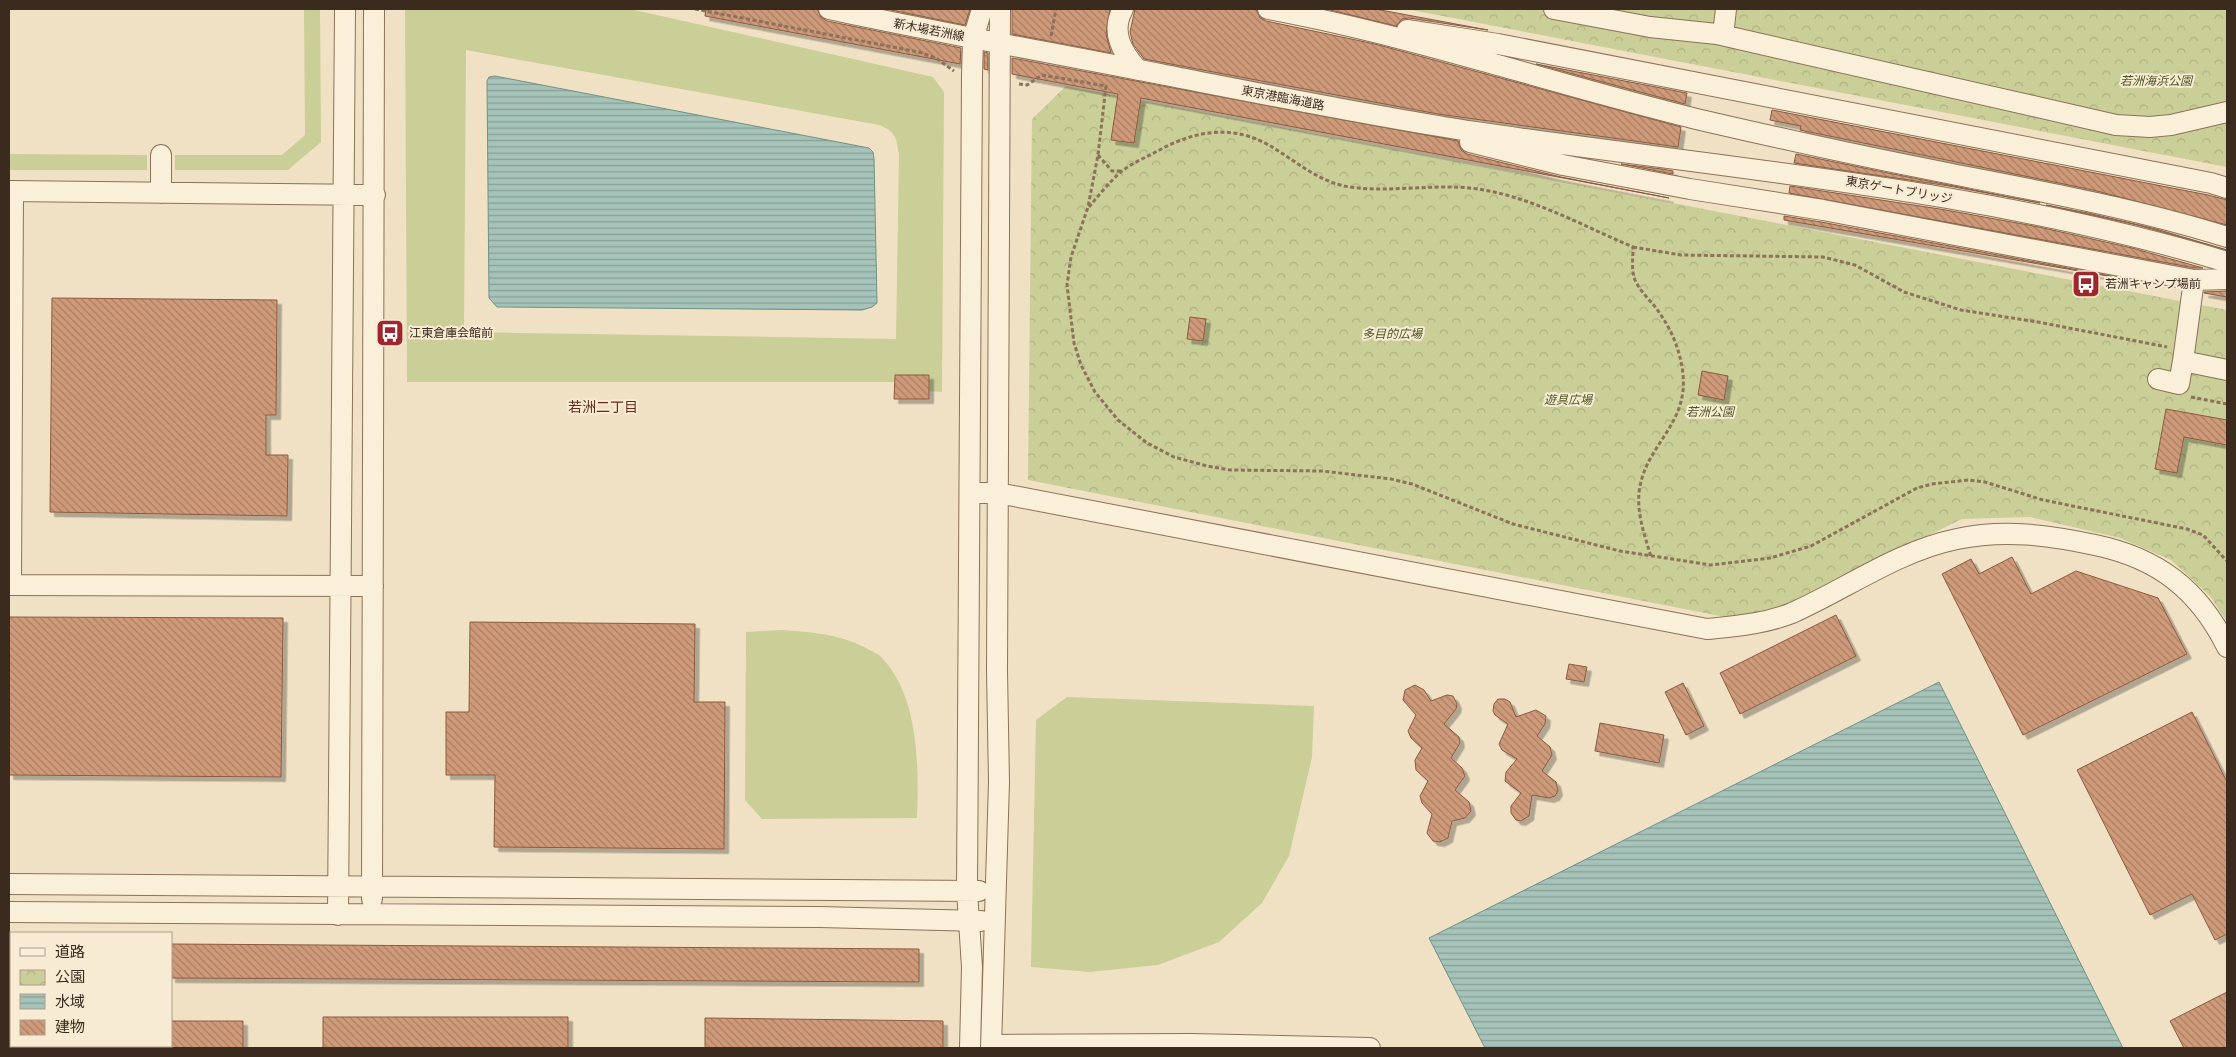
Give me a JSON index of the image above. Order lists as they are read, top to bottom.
{
  "streets": {
    "street": ["新木場若洲線", "東京港臨海道路", "東京ゲートブリッジ"]
  },
  "crossings": [
    ["新木場若洲線", "東京港臨海道路"],
    ["東京港臨海道路", "東京ゲートブリッジ"]
  ],
  "districts": ["若洲二丁目"],
  "parks": [
    "若洲海浜公園",
    "多目的広場",
    "遊具広場",
    "若洲公園"
  ],
  "places": {
    "bus stop": ["若洲キャンプ場前", "江東倉庫会館前"]
  },
  "legend": [
    "道路",
    "公園",
    "水域",
    "建物"
  ]
}
